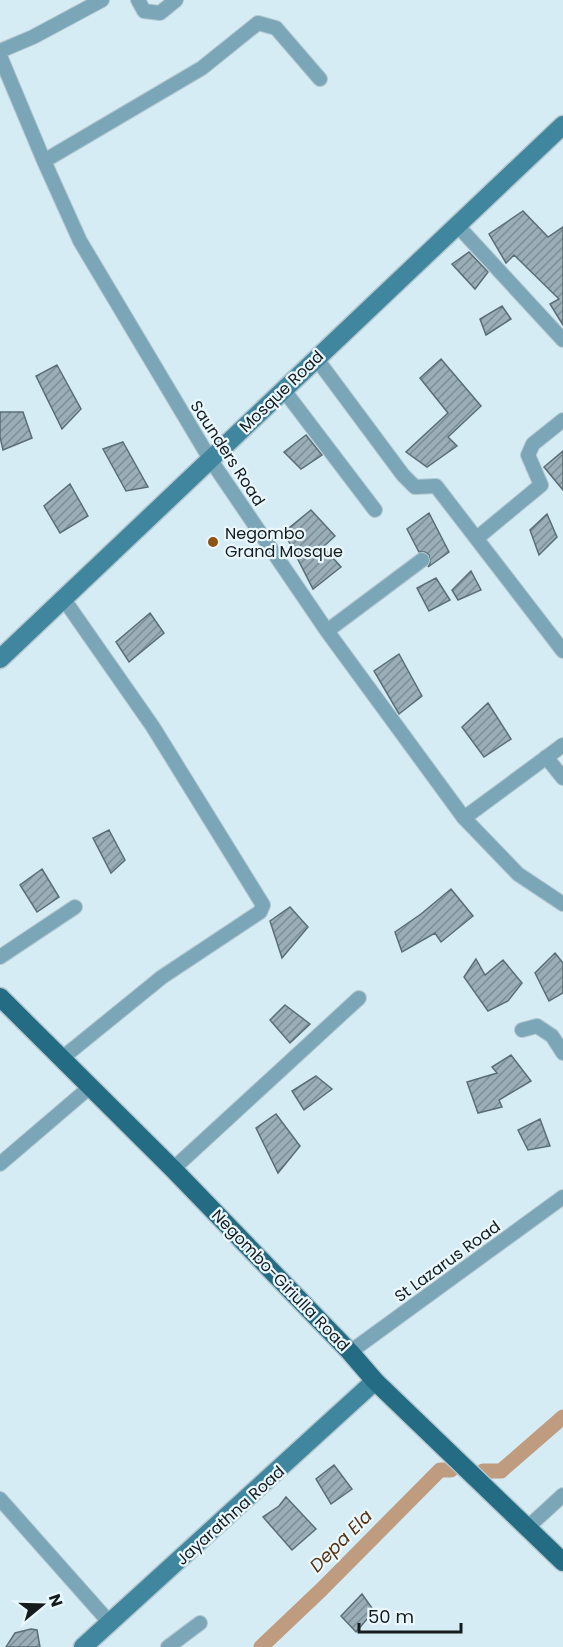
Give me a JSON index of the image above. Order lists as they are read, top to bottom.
{
  "streets": {
    "main road": ["Negombo-Giriulla Road"],
    "street": [
      "Mosque Road",
      "Saunders Road",
      "St Lazarus Road",
      "Jayarathna Road"
    ]
  },
  "crossings": [
    ["Mosque Road", "Saunders Road"],
    ["St Lazarus Road", "Negombo-Giriulla Road"],
    ["Negombo-Giriulla Road", "Jayarathna Road"]
  ],
  "water": ["Depa Ela"],
  "places": ["Negombo Grand Mosque"],
  "scale_bar": "50 m",
  "north": "right"
}
